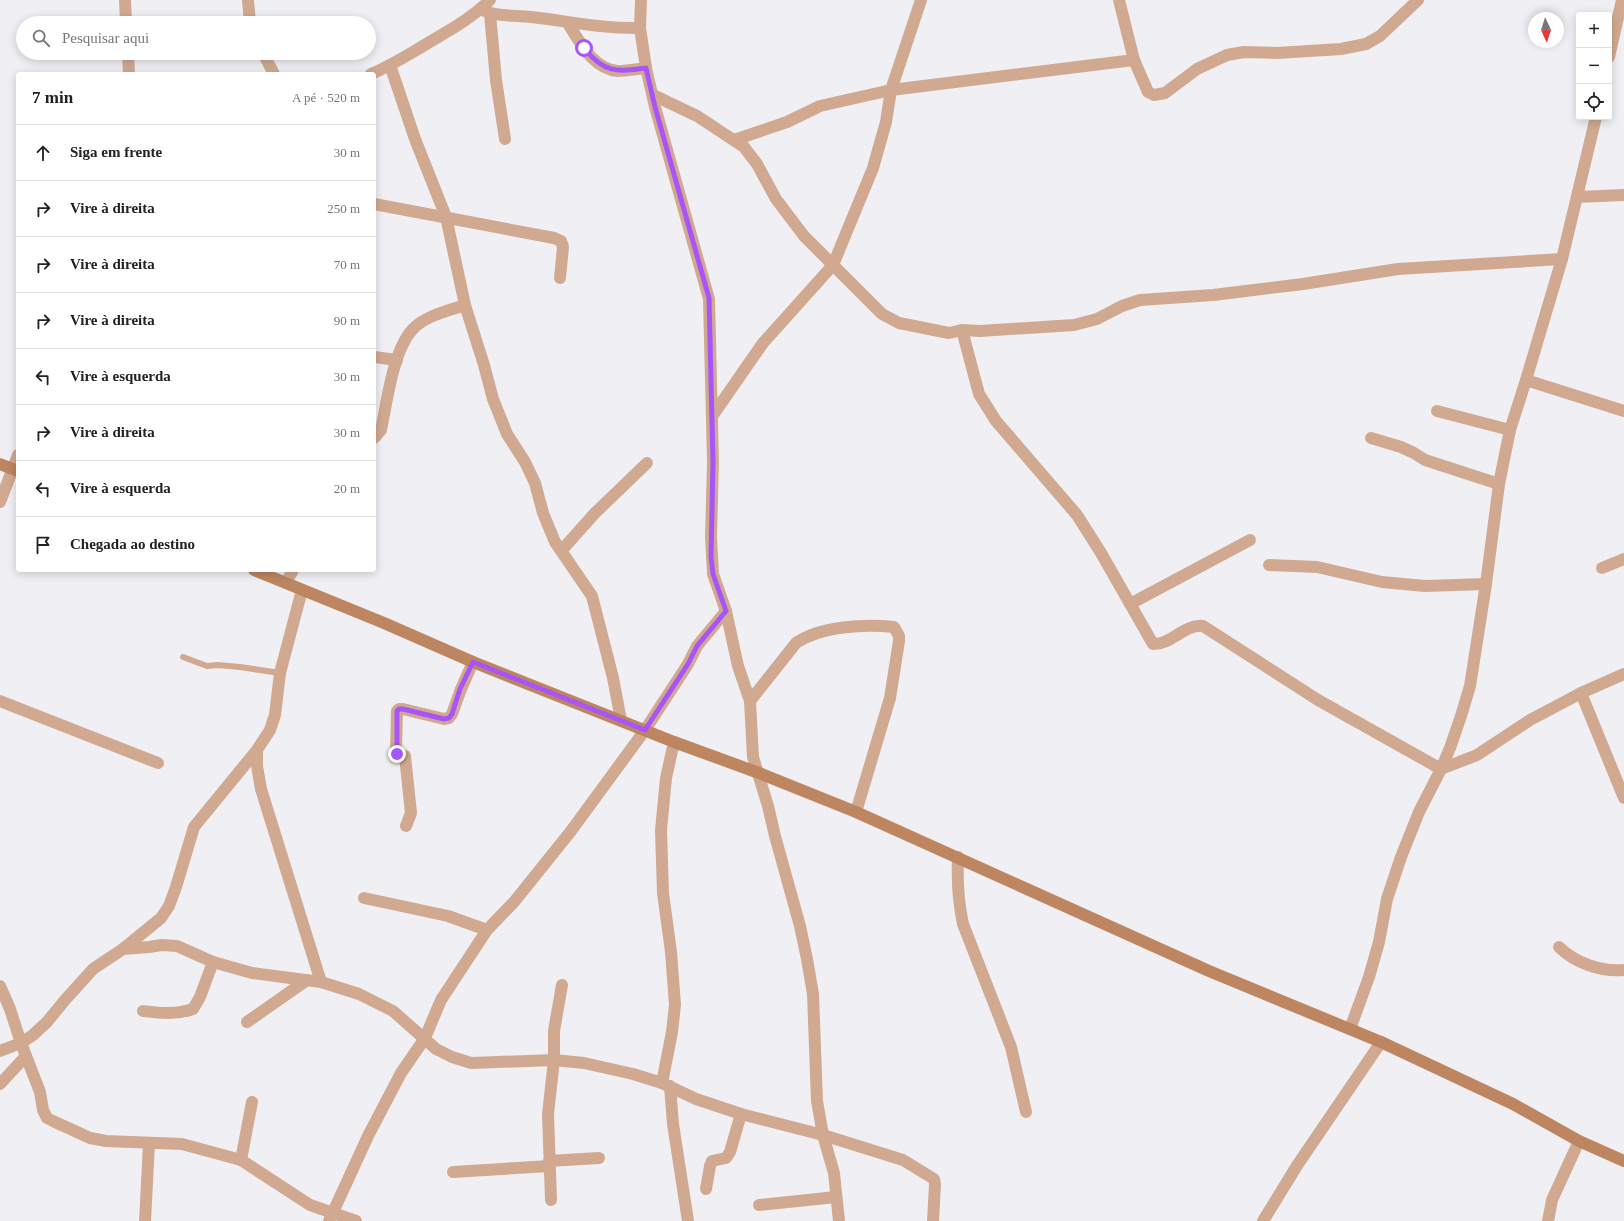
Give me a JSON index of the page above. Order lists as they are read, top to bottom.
{
  "north": "bottom",
  "page": {
    "map_buttons": ["+", "−"],
    "search": "Pesquisar aqui",
    "heading": ["7 min", "A pé · 520 m"],
    "list": [
      ["Siga em frente", "30 m"],
      ["Vire à direita", "250 m"],
      ["Vire à direita", "70 m"],
      ["Vire à direita", "90 m"],
      ["Vire à esquerda", "30 m"],
      ["Vire à direita", "30 m"],
      ["Vire à esquerda", "20 m"],
      "Chegada ao destino"
    ]
  }
}
